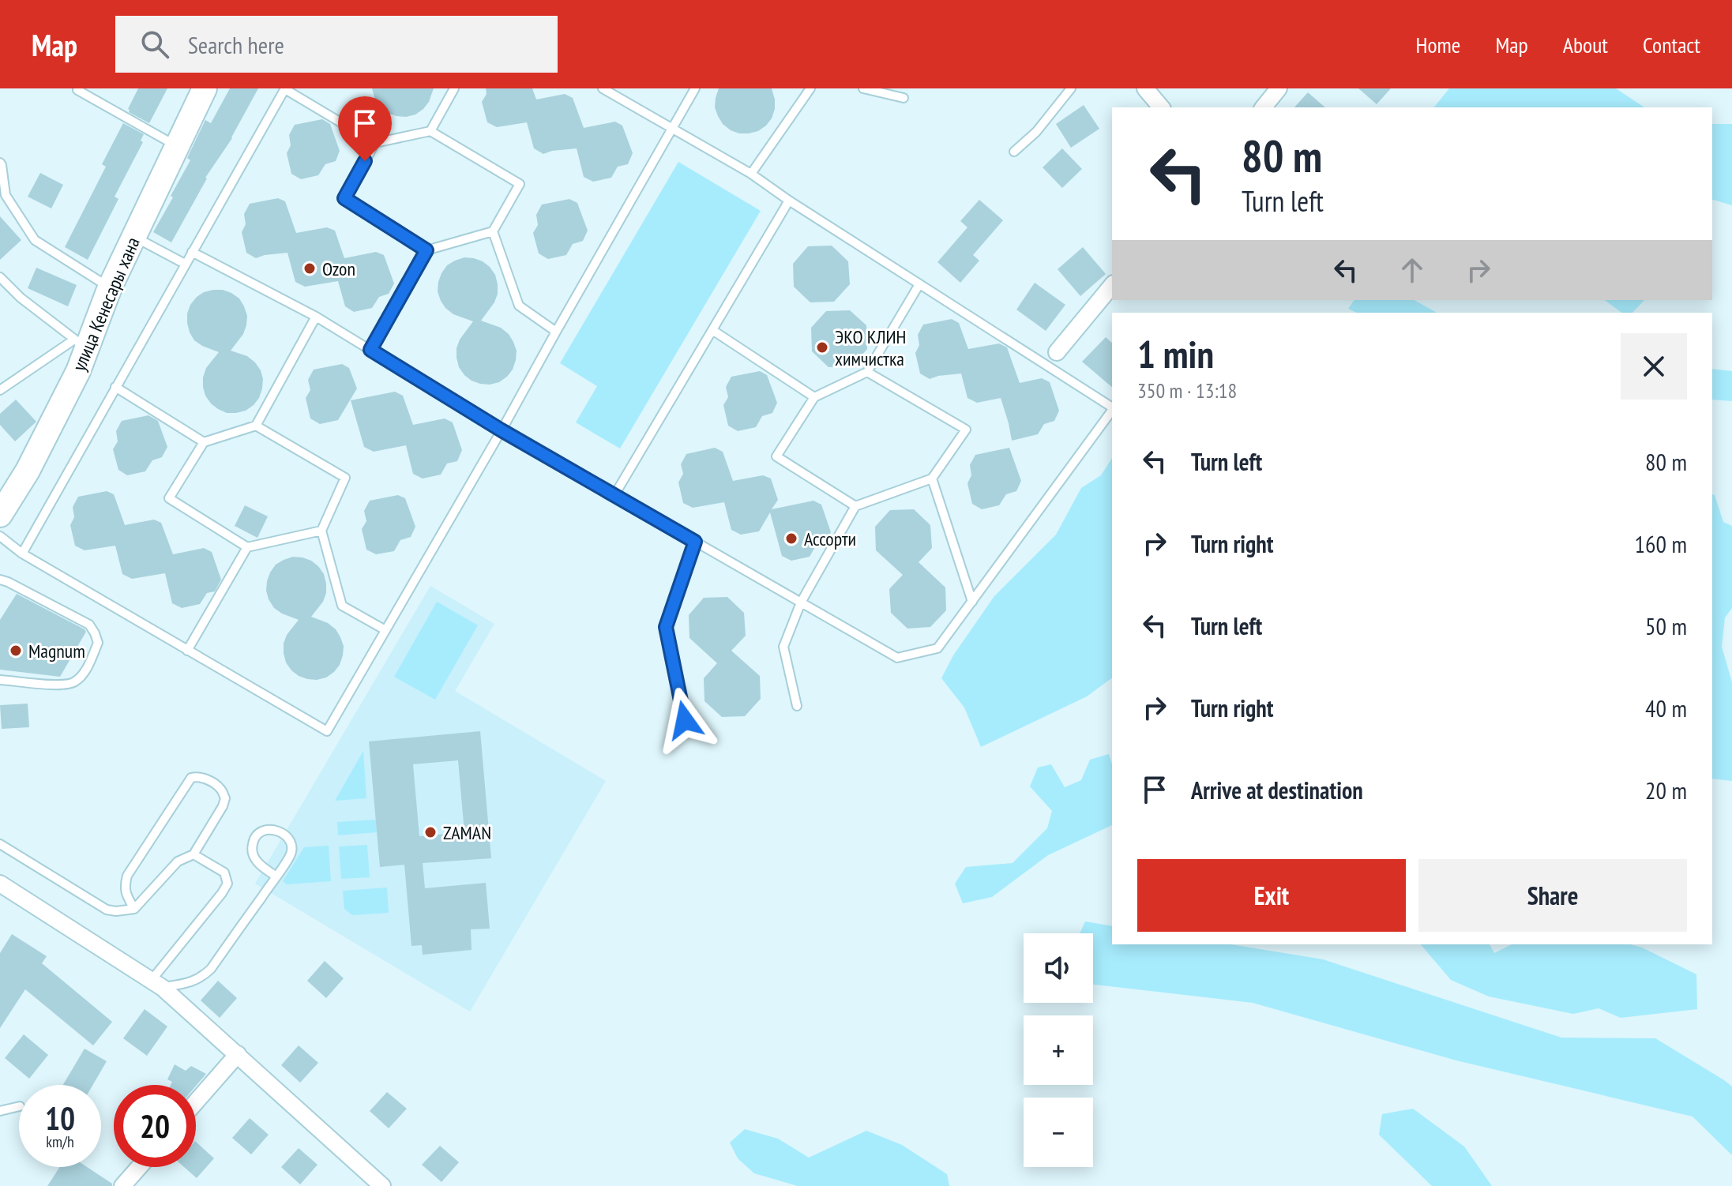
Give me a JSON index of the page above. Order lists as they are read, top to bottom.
{
  "streets": {
    "street": ["улица Кенесары хана"]
  },
  "places": [
    "Ozon",
    "ЭКО КЛИН химчистка",
    "Ассорти",
    "Magnum",
    "ZAMAN"
  ],
  "page": {
    "header": "Map",
    "search": "Search here",
    "nav": [
      "Home",
      "Map",
      "About",
      "Contact"
    ],
    "turn": ["80 m", "Turn left"],
    "heading": ["1 min", "350 m · 13:18"],
    "list": [
      {
        "name": "Turn left",
        "value": "80 m"
      },
      {
        "name": "Turn right",
        "value": "160 m"
      },
      {
        "name": "Turn left",
        "value": "50 m"
      },
      {
        "name": "Turn right",
        "value": "40 m"
      },
      {
        "name": "Arrive at destination",
        "value": "20 m"
      }
    ],
    "buttons": ["Exit", "Share"],
    "map_buttons": ["+", "−"],
    "speed": "10 km/h",
    "limit": "20"
  }
}
